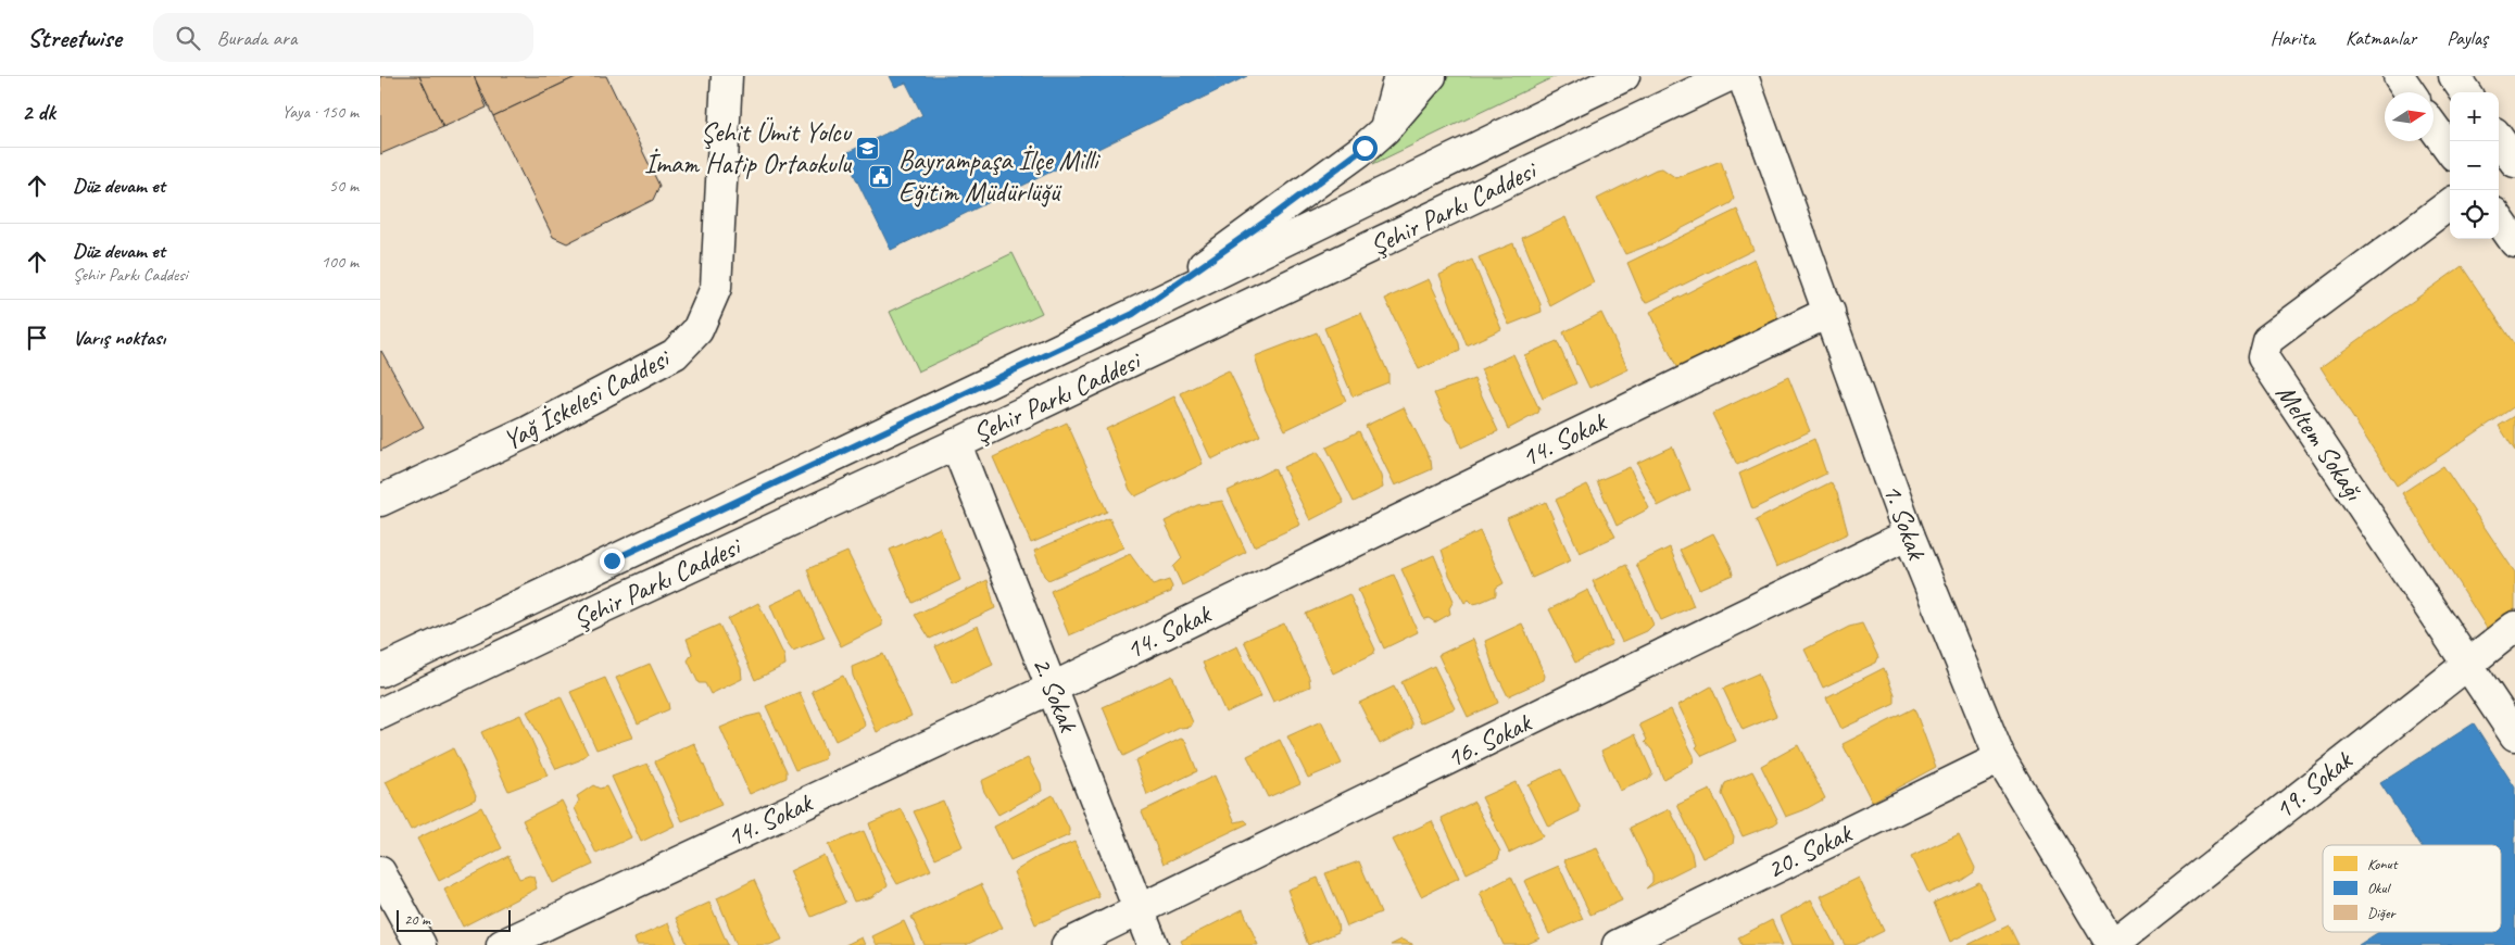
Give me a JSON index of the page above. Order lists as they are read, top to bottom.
{
  "streets": {
    "street": [
      "Şehir Parkı Caddesi",
      "Yağ İskelesi Caddesi",
      "14. Sokak",
      "Meltem Sokağı",
      "1. Sokak",
      "2. Sokak",
      "16. Sokak",
      "19. Sokak",
      "20. Sokak"
    ]
  },
  "crossings": [
    ["Şehir Parkı Caddesi", "2. Sokak"],
    ["14. Sokak", "1. Sokak"],
    ["14. Sokak", "2. Sokak"],
    ["Meltem Sokağı", "19. Sokak"],
    ["1. Sokak", "16. Sokak"],
    ["1. Sokak", "19. Sokak"],
    ["1. Sokak", "20. Sokak"],
    ["2. Sokak", "16. Sokak"]
  ],
  "places": {
    "school or university": ["Şehit Ümit Yolcu İmam Hatip Ortaokulu"],
    "public building": ["Bayrampaşa İlçe Milli Eğitim Müdürlüğü"]
  },
  "legend": ["Konut", "Okul", "Diğer"],
  "scale_bar": "20 m",
  "north": "right",
  "page": {
    "header": "Streetwise",
    "search": "Burada ara",
    "nav": ["Harita", "Katmanlar", "Paylaş"],
    "heading": ["2 dk", "Yaya · 150 m"],
    "map_buttons": ["+", "−"],
    "list": [
      ["Düz devam et", "50 m"],
      ["Düz devam et", "Şehir Parkı Caddesi", "100 m"],
      "Varış noktası"
    ],
    "scale": "20 m"
  }
}
